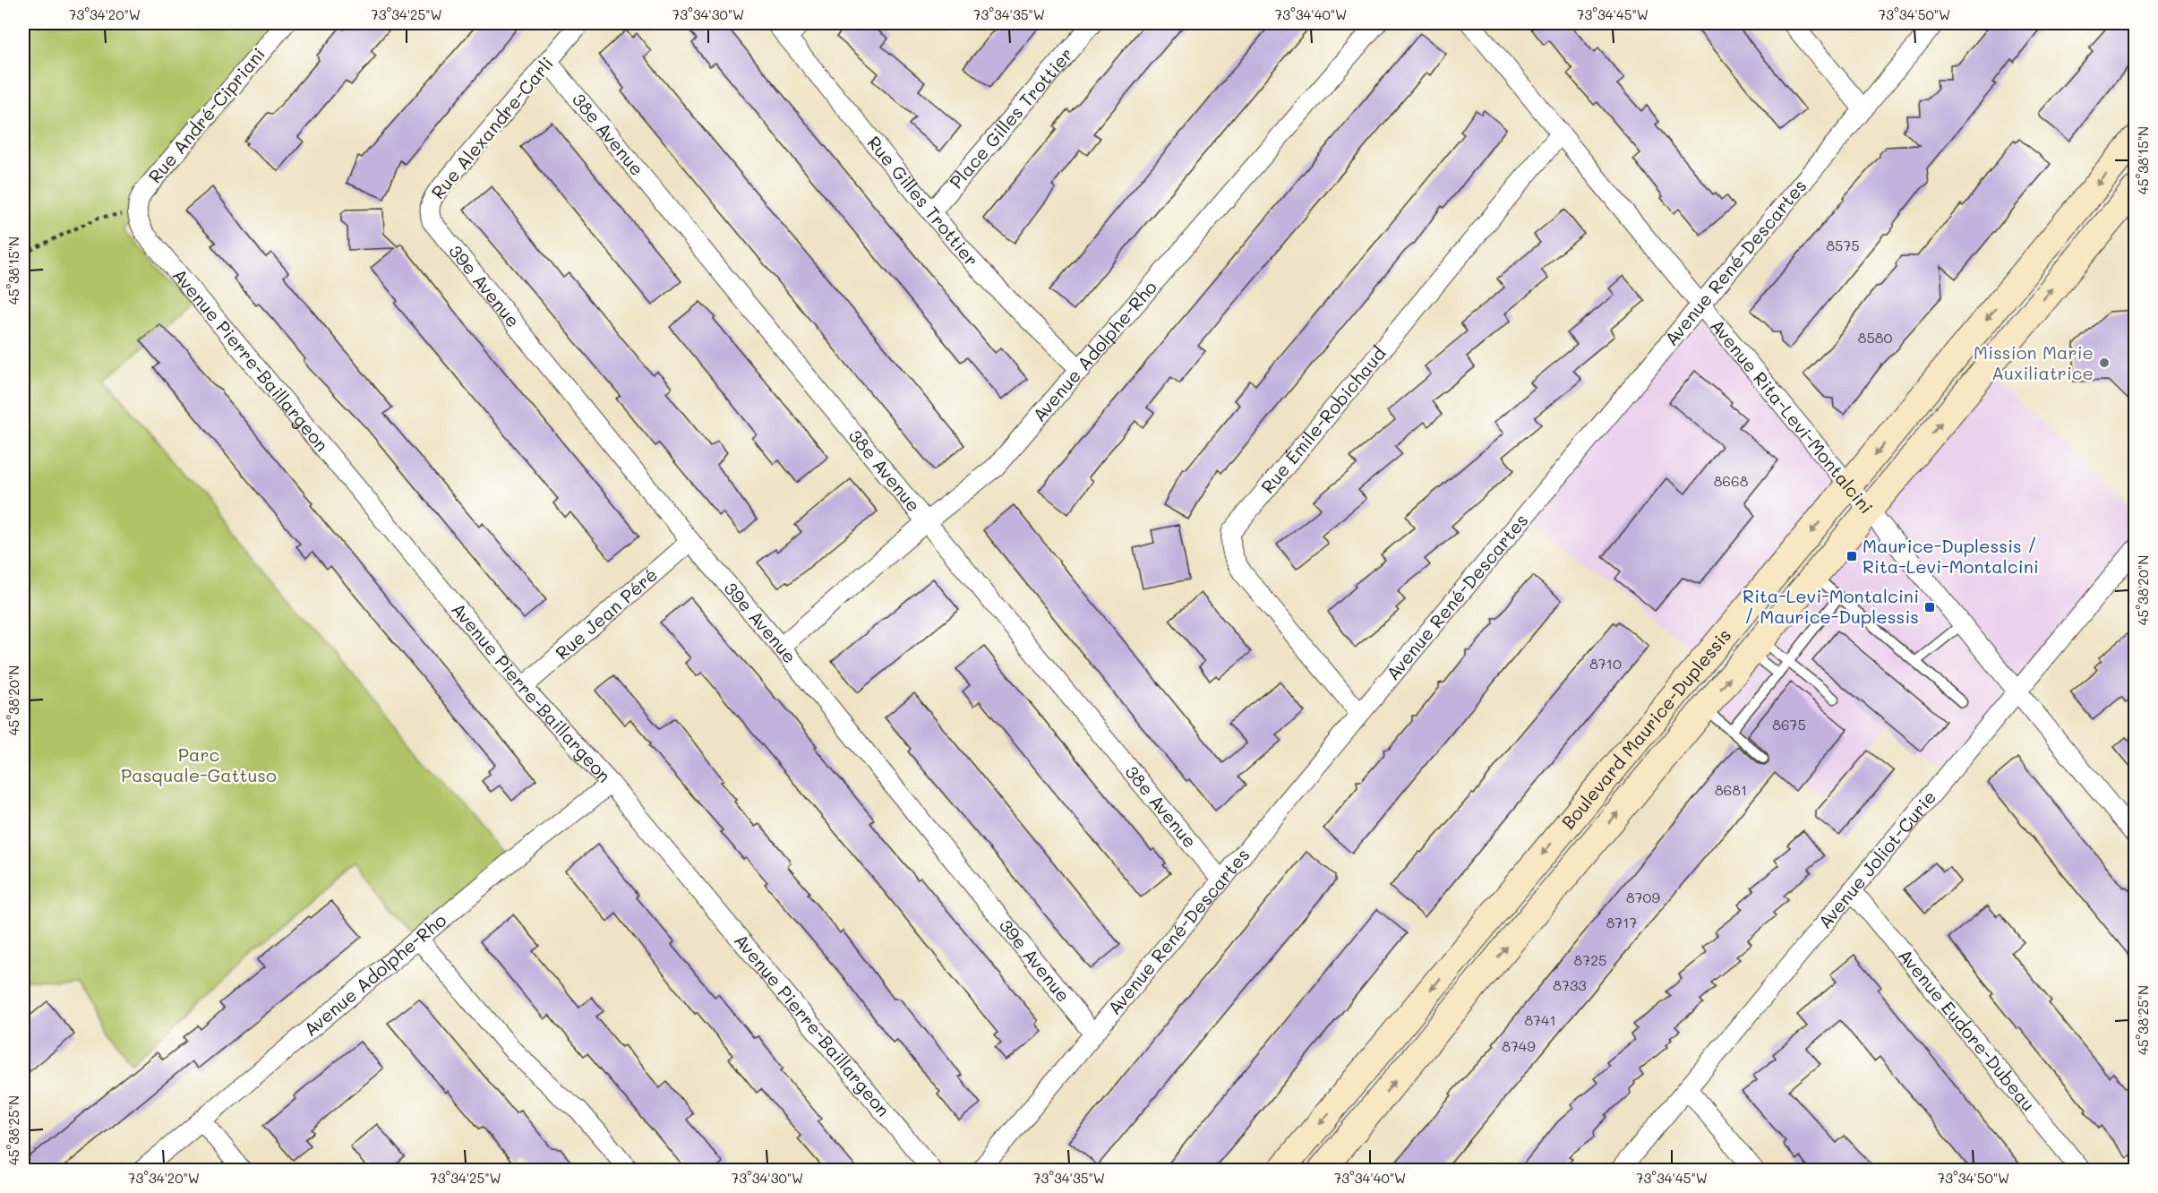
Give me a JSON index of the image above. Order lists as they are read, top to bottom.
{
  "streets": {
    "street": [
      "Rue André-Cipriani",
      "Place Gilles Trottier",
      "Rue Alexandre-Carli",
      "38e Avenue",
      "Rue Gilles Trottier",
      "Avenue René-Descartes",
      "39e Avenue",
      "Avenue Adolphe-Rho",
      "Avenue Pierre-Baillargeon",
      "Avenue Rita-Levi-Montalcini",
      "Rue Émile-Robichaud",
      "Rue Jean Péré",
      "Boulevard Maurice-Duplessis",
      "Avenue Joliot-Curie",
      "Avenue Eudore-Dubeau"
    ]
  },
  "crossings": [
    ["Rue André-Cipriani", "Avenue Pierre-Baillargeon"],
    ["Place Gilles Trottier", "Rue Gilles Trottier"],
    ["Rue Alexandre-Carli", "38e Avenue"],
    ["Rue Alexandre-Carli", "39e Avenue"],
    ["38e Avenue", "Avenue René-Descartes"],
    ["38e Avenue", "Avenue Adolphe-Rho"],
    ["Rue Gilles Trottier", "Avenue Adolphe-Rho"],
    ["Avenue René-Descartes", "39e Avenue"],
    ["Avenue René-Descartes", "Avenue Rita-Levi-Montalcini"],
    ["Avenue René-Descartes", "Rue Émile-Robichaud"],
    ["39e Avenue", "Avenue Adolphe-Rho"],
    ["39e Avenue", "Rue Jean Péré"],
    ["Avenue Adolphe-Rho", "Avenue Pierre-Baillargeon"],
    ["Avenue Pierre-Baillargeon", "Rue Jean Péré"],
    ["Avenue Rita-Levi-Montalcini", "Rue Émile-Robichaud"],
    ["Avenue Rita-Levi-Montalcini", "Boulevard Maurice-Duplessis"],
    ["Avenue Rita-Levi-Montalcini", "Avenue Joliot-Curie"],
    ["Avenue Joliot-Curie", "Avenue Eudore-Dubeau"]
  ],
  "parks": ["Parc Pasquale-Gattuso"],
  "places": {
    "other": ["Mission Marie Auxiliatrice"],
    "transit": ["Maurice-Duplessis / Rita-Levi-Montalcini", "Rita-Levi-Montalcini / Maurice-Duplessis"]
  },
  "house_numbers": [
    "8575",
    "8580",
    "8668",
    "8710",
    "8675",
    "8681",
    "8709",
    "8717",
    "8725",
    "8733",
    "8741",
    "8749"
  ],
  "coordinates": [
    "73°34'20\"W",
    "73°34'25\"W",
    "73°34'30\"W",
    "73°34'35\"W",
    "73°34'40\"W",
    "73°34'45\"W",
    "73°34'50\"W",
    "45°38'15\"N",
    "45°38'20\"N",
    "45°38'25\"N"
  ]
}
